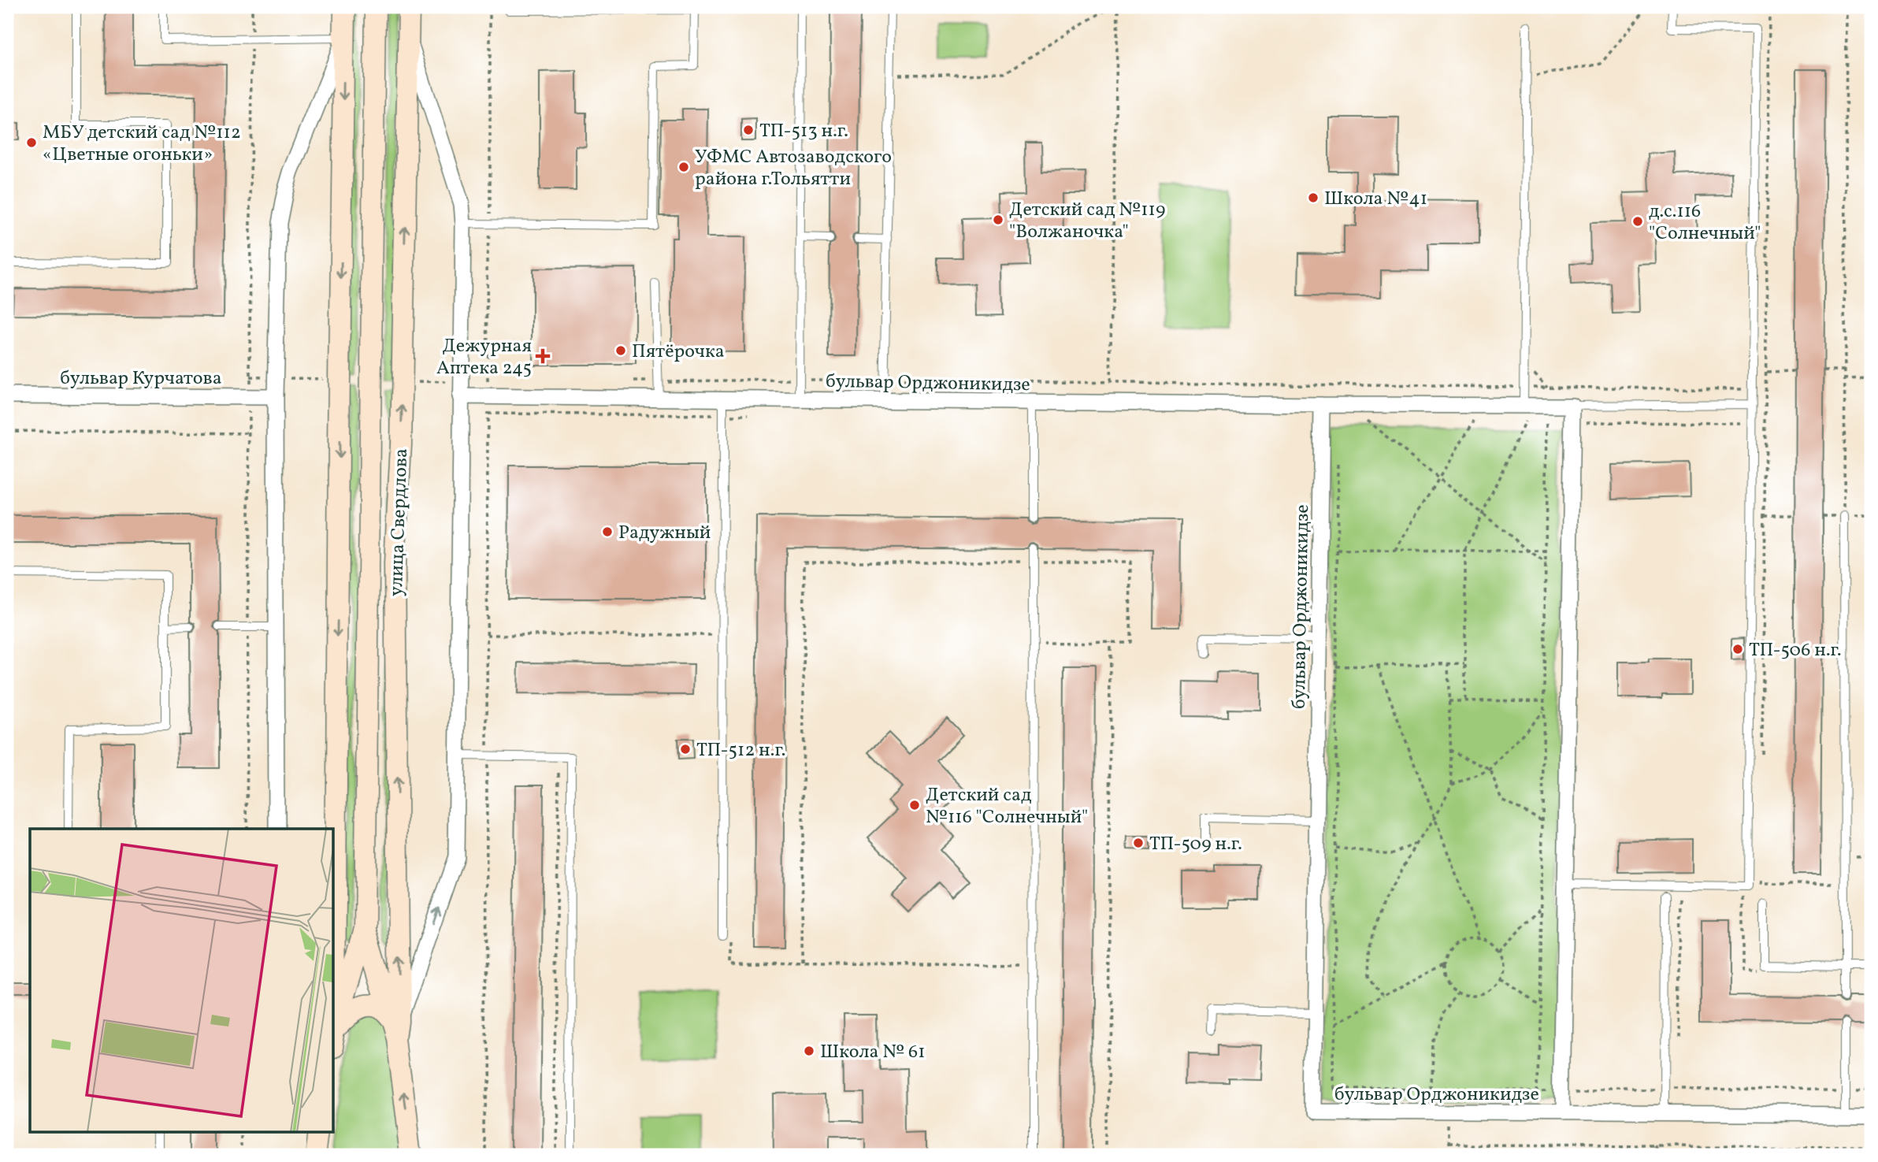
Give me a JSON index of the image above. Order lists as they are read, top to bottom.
{
  "streets": {
    "main road": ["улица Свердлова"],
    "street": ["бульвар Курчатова", "бульвар Орджоникидзе"]
  },
  "places": {
    "other": [
      "ТП-513 н.г.",
      "МБУ детский сад №112 «Цветные огоньки»",
      "УФМС Автозаводского района г.Тольятти",
      "Школа №41",
      "Детский сад №119 \"Волжаночка\"",
      "д.с.116 \"Солнечный\"",
      "Пятёрочка",
      "Радужный",
      "ТП-506 н.г.",
      "ТП-512 н.г.",
      "Детский сад №116 \"Солнечный\"",
      "ТП-509 н.г.",
      "Школа № 61"
    ],
    "health": ["Дежурная Аптека 245"]
  }
}
